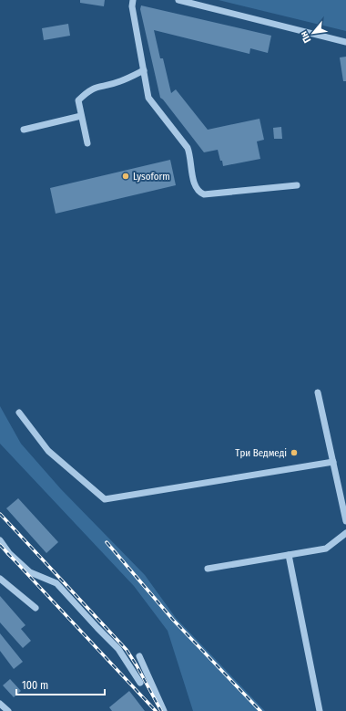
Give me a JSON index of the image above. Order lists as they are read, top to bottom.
{
  "places": ["Lysoform", "Три Ведмеді"],
  "scale_bar": "100 m",
  "north": "bottom left"
}
